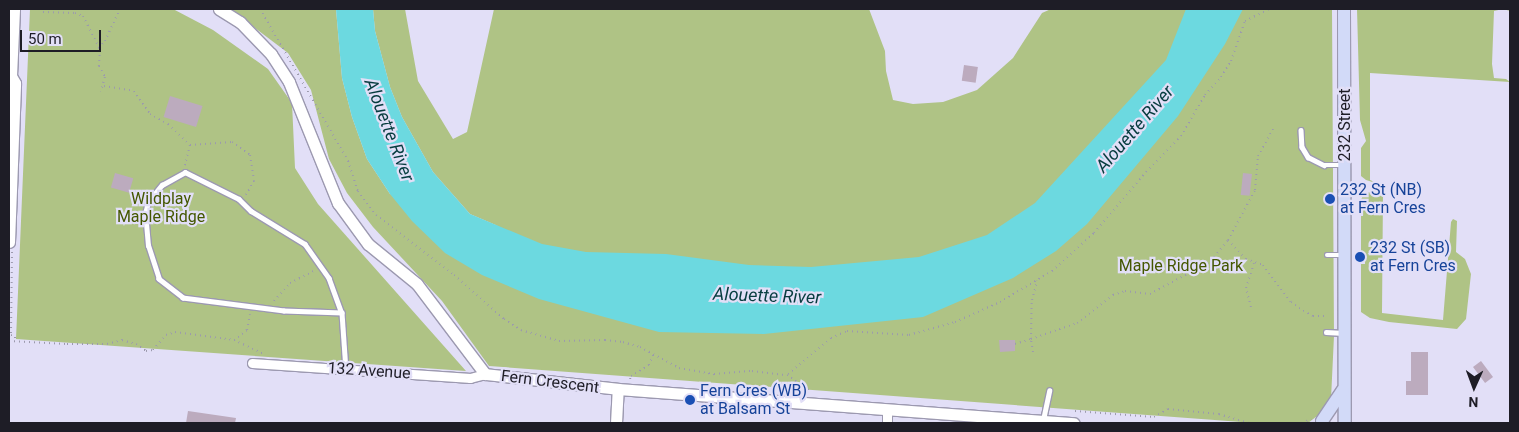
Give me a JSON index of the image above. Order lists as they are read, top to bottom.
{
  "streets": {
    "main road": ["232 Street"],
    "street": ["132 Avenue", "Fern Crescent"]
  },
  "crossings": [
    ["132 Avenue", "Fern Crescent"]
  ],
  "water": ["Alouette River"],
  "parks": ["Wildplay Maple Ridge", "Maple Ridge Park"],
  "places": ["232 St (NB) at Fern Cres", "232 St (SB) at Fern Cres", "Fern Cres (WB) at Balsam St"],
  "scale_bar": "50 m",
  "north": "bottom"
}
